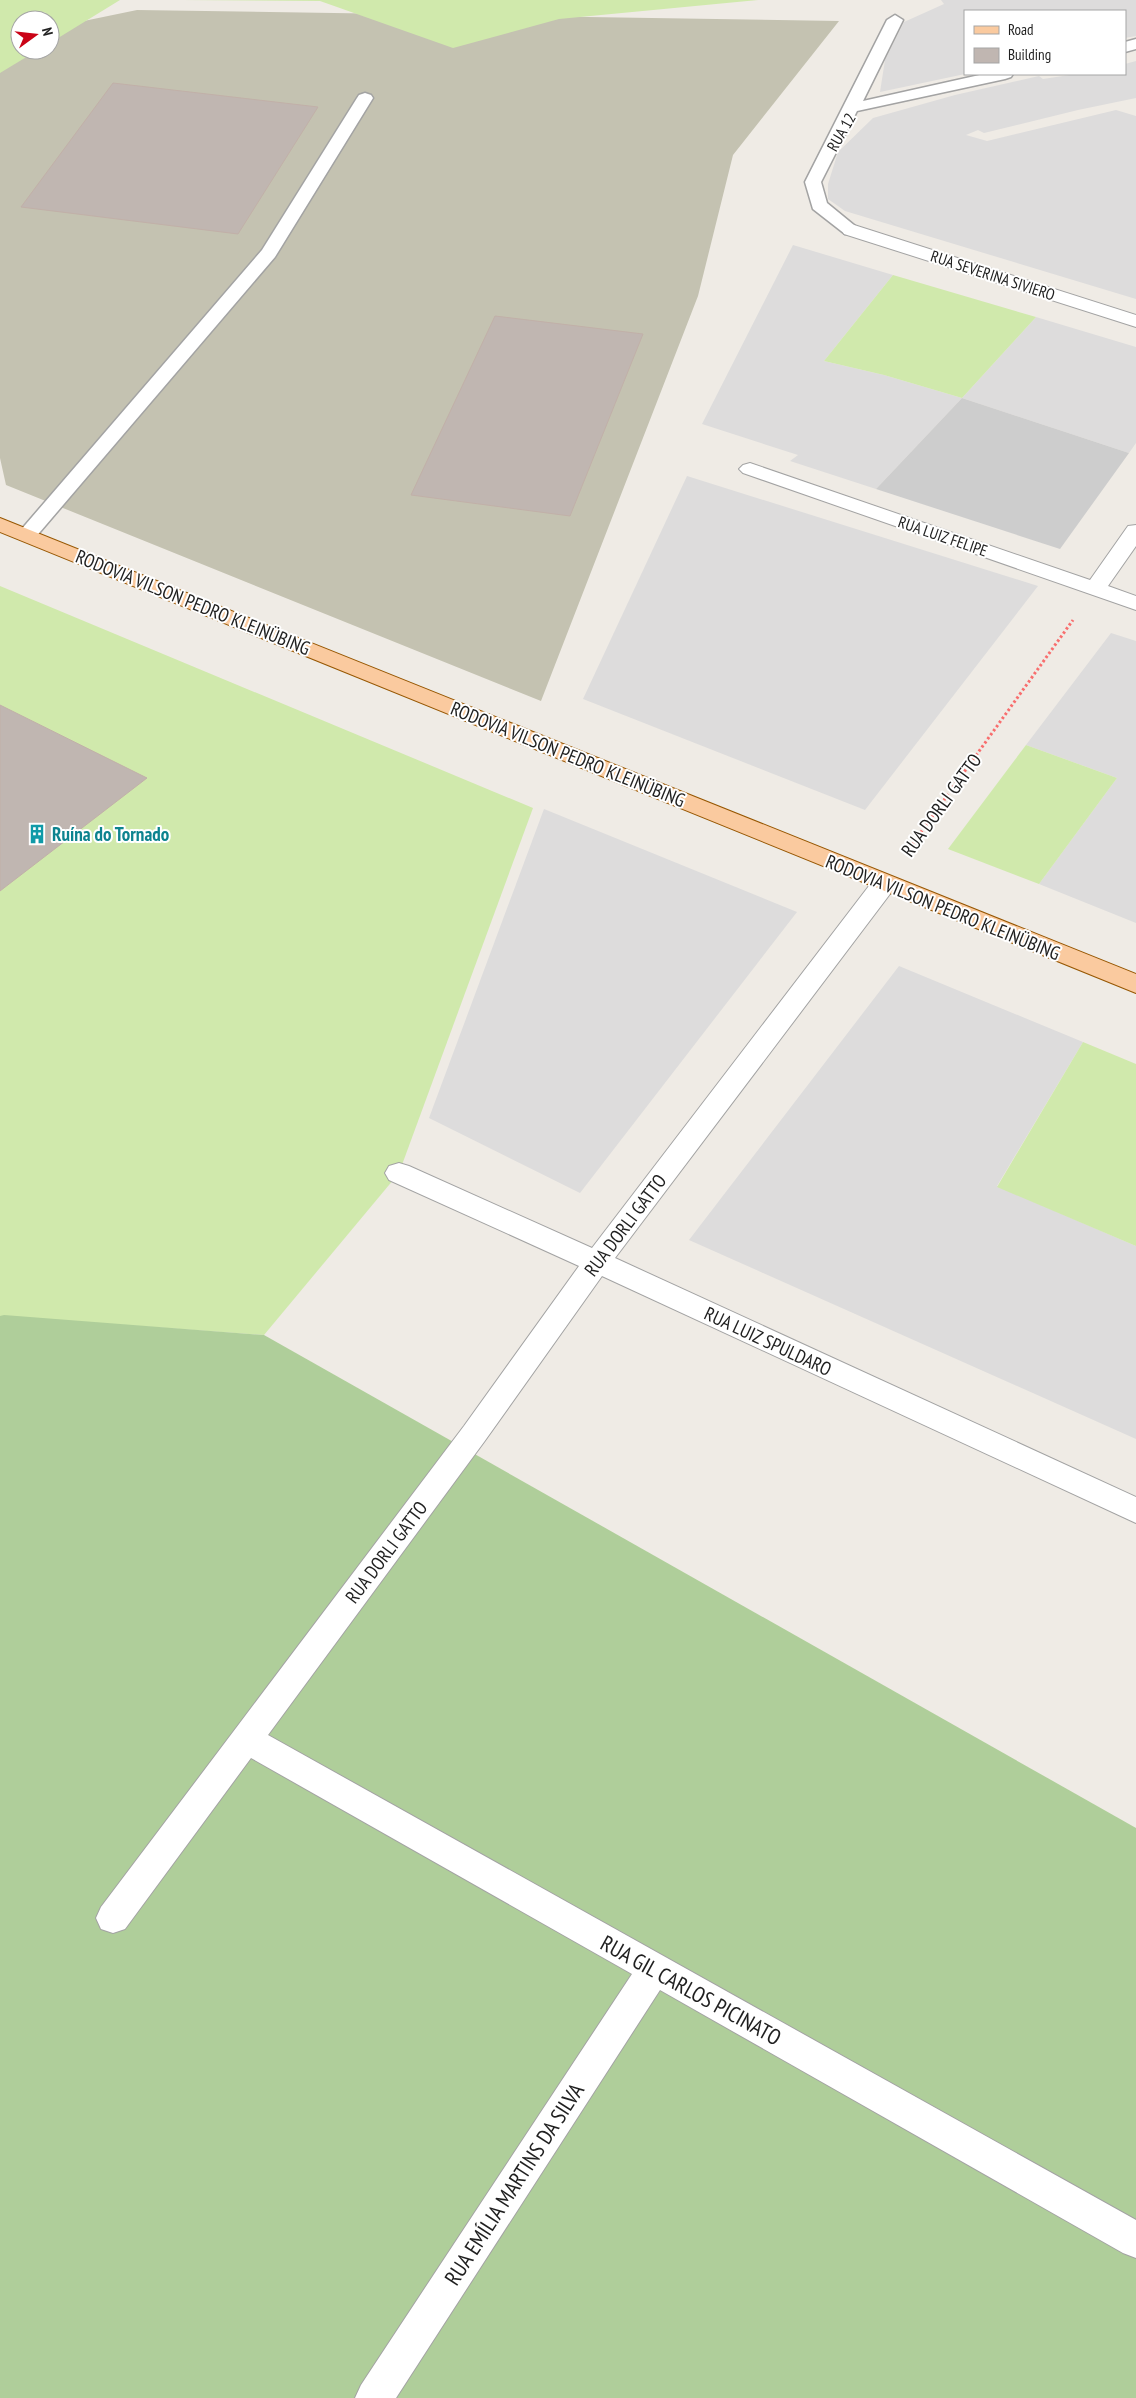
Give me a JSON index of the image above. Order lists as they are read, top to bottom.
{
  "streets": {
    "main road": ["RODOVIA VILSON PEDRO KLEINÜBING"],
    "street": [
      "RUA SEVERINA SIVIERO",
      "RUA LUIZ FELIPE",
      "RUA DORLI GATTO",
      "RUA LUIZ SPULDARO",
      "RUA GIL CARLOS PICINATO",
      "RUA EMÍLIA MARTINS DA SILVA"
    ],
    "lane": ["RUA 12"]
  },
  "crossings": [
    ["RUA 12", "RUA SEVERINA SIVIERO"],
    ["RUA LUIZ FELIPE", "RUA DORLI GATTO"],
    ["RODOVIA VILSON PEDRO KLEINÜBING", "RUA DORLI GATTO"],
    ["RUA DORLI GATTO", "RUA LUIZ SPULDARO"],
    ["RUA DORLI GATTO", "RUA GIL CARLOS PICINATO"],
    ["RUA GIL CARLOS PICINATO", "RUA EMÍLIA MARTINS DA SILVA"]
  ],
  "places": {
    "building": ["Ruína do Tornado"]
  },
  "legend": ["Road", "Building"],
  "north": "right"
}
